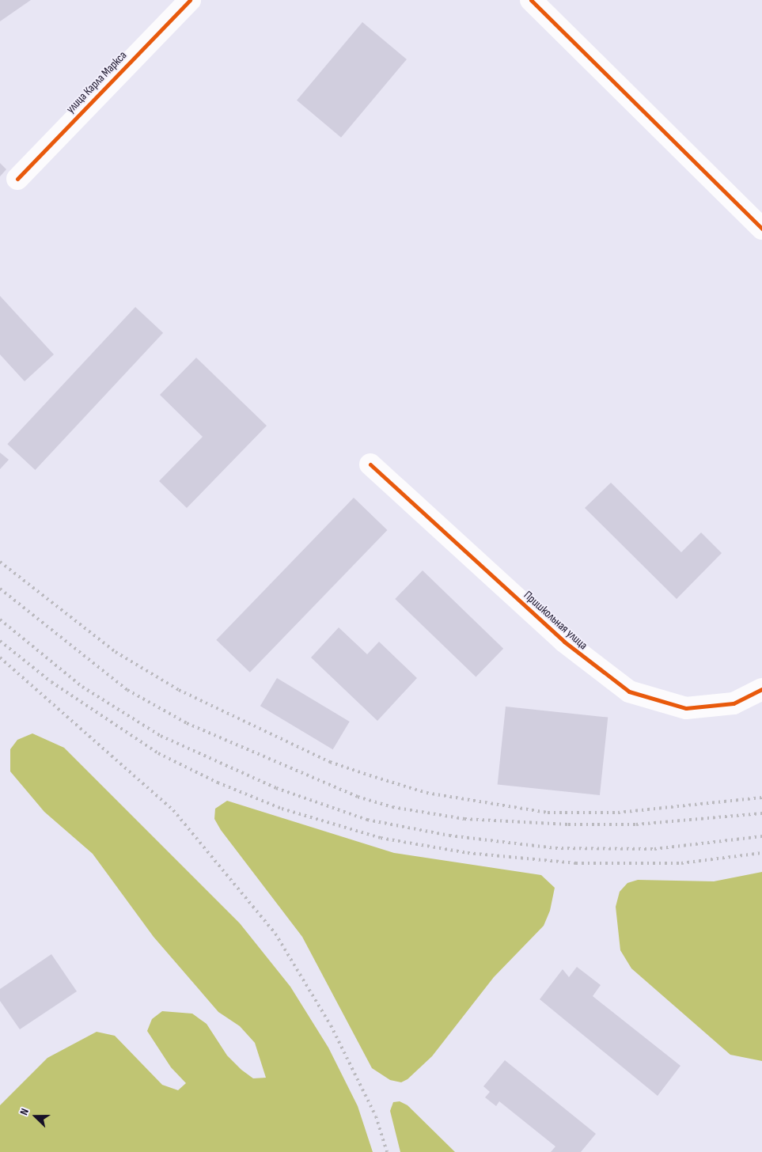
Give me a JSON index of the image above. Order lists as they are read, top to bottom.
{
  "streets": {
    "street": ["улица Карла Маркса", "Пришкольная улица"]
  },
  "north": "left"
}
